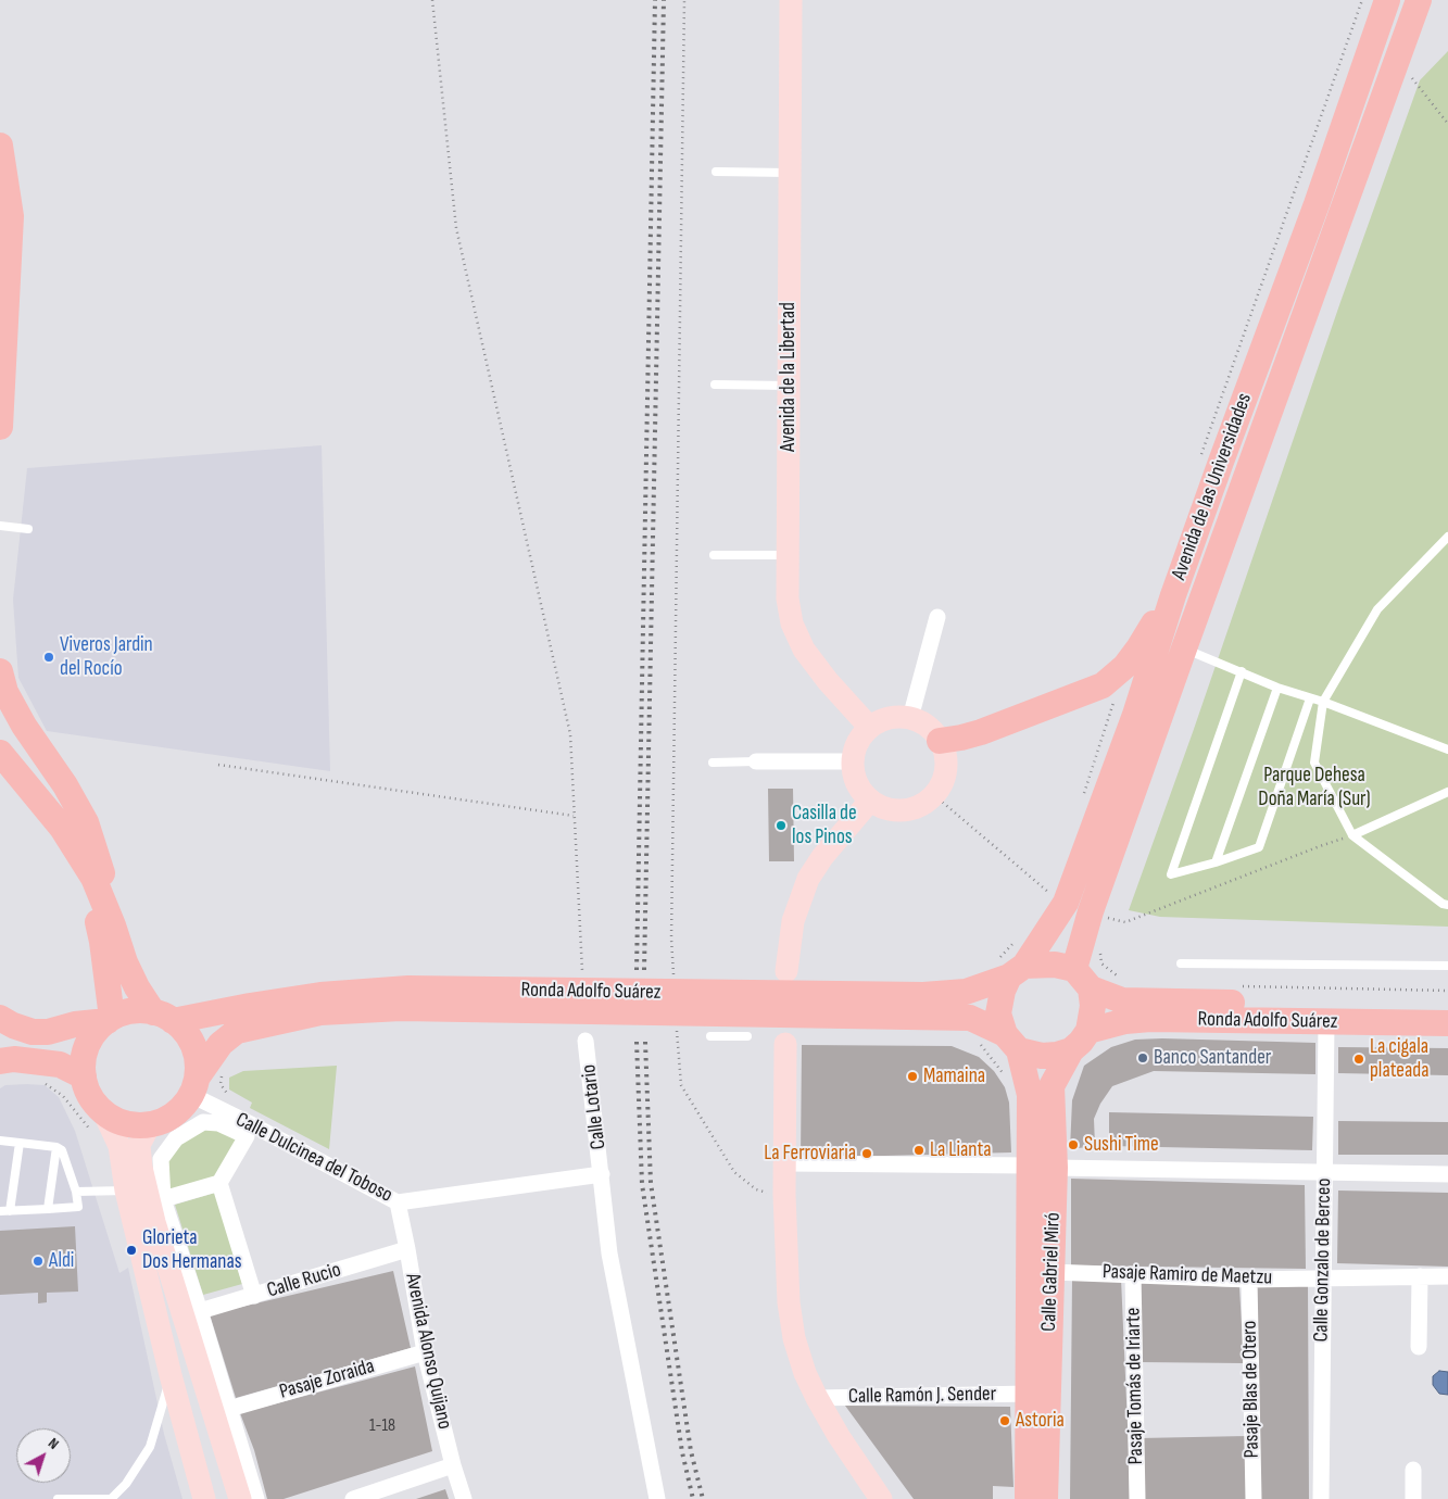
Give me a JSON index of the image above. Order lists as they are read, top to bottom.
{
  "streets": {
    "main road": [
      "Avenida de la Libertad",
      "Avenida de las Universidades",
      "Ronda Adolfo Suárez",
      "Calle Gabriel Miró"
    ],
    "street": [
      "Calle Lotario",
      "Calle Dulcinea del Toboso",
      "Calle Gonzalo de Berceo",
      "Pasaje Ramiro de Maetzu",
      "Calle Rucio",
      "Avenida Alonso Quijano",
      "Pasaje Zoraida",
      "Pasaje Tomás de Iriarte",
      "Pasaje Blas de Otero",
      "Calle Ramón J. Sender"
    ]
  },
  "crossings": [
    ["Avenida de las Universidades", "Ronda Adolfo Suárez"],
    ["Avenida de las Universidades", "Calle Gabriel Miró"],
    ["Ronda Adolfo Suárez", "Calle Dulcinea del Toboso"],
    ["Ronda Adolfo Suárez", "Calle Gonzalo de Berceo"],
    ["Ronda Adolfo Suárez", "Calle Gabriel Miró"],
    ["Calle Lotario", "Calle Dulcinea del Toboso"],
    ["Calle Dulcinea del Toboso", "Avenida Alonso Quijano"],
    ["Calle Gonzalo de Berceo", "Pasaje Ramiro de Maetzu"],
    ["Calle Gabriel Miró", "Pasaje Ramiro de Maetzu"],
    ["Calle Gabriel Miró", "Calle Ramón J. Sender"],
    ["Pasaje Ramiro de Maetzu", "Pasaje Tomás de Iriarte"],
    ["Pasaje Ramiro de Maetzu", "Pasaje Blas de Otero"],
    ["Calle Rucio", "Avenida Alonso Quijano"],
    ["Avenida Alonso Quijano", "Pasaje Zoraida"]
  ],
  "parks": ["Parque Dehesa Doña María (Sur)"],
  "places": [
    "Viveros Jardin del Rocío",
    "Casilla de los Pinos",
    "Banco Santander",
    "La cigala plateada",
    "Mamaina",
    "Sushi Time",
    "La Lianta",
    "La Ferroviaria",
    "Glorieta Dos Hermanas",
    "Aldi",
    "Astoria"
  ],
  "house_numbers": ["1-18"],
  "north": "top right"
}
